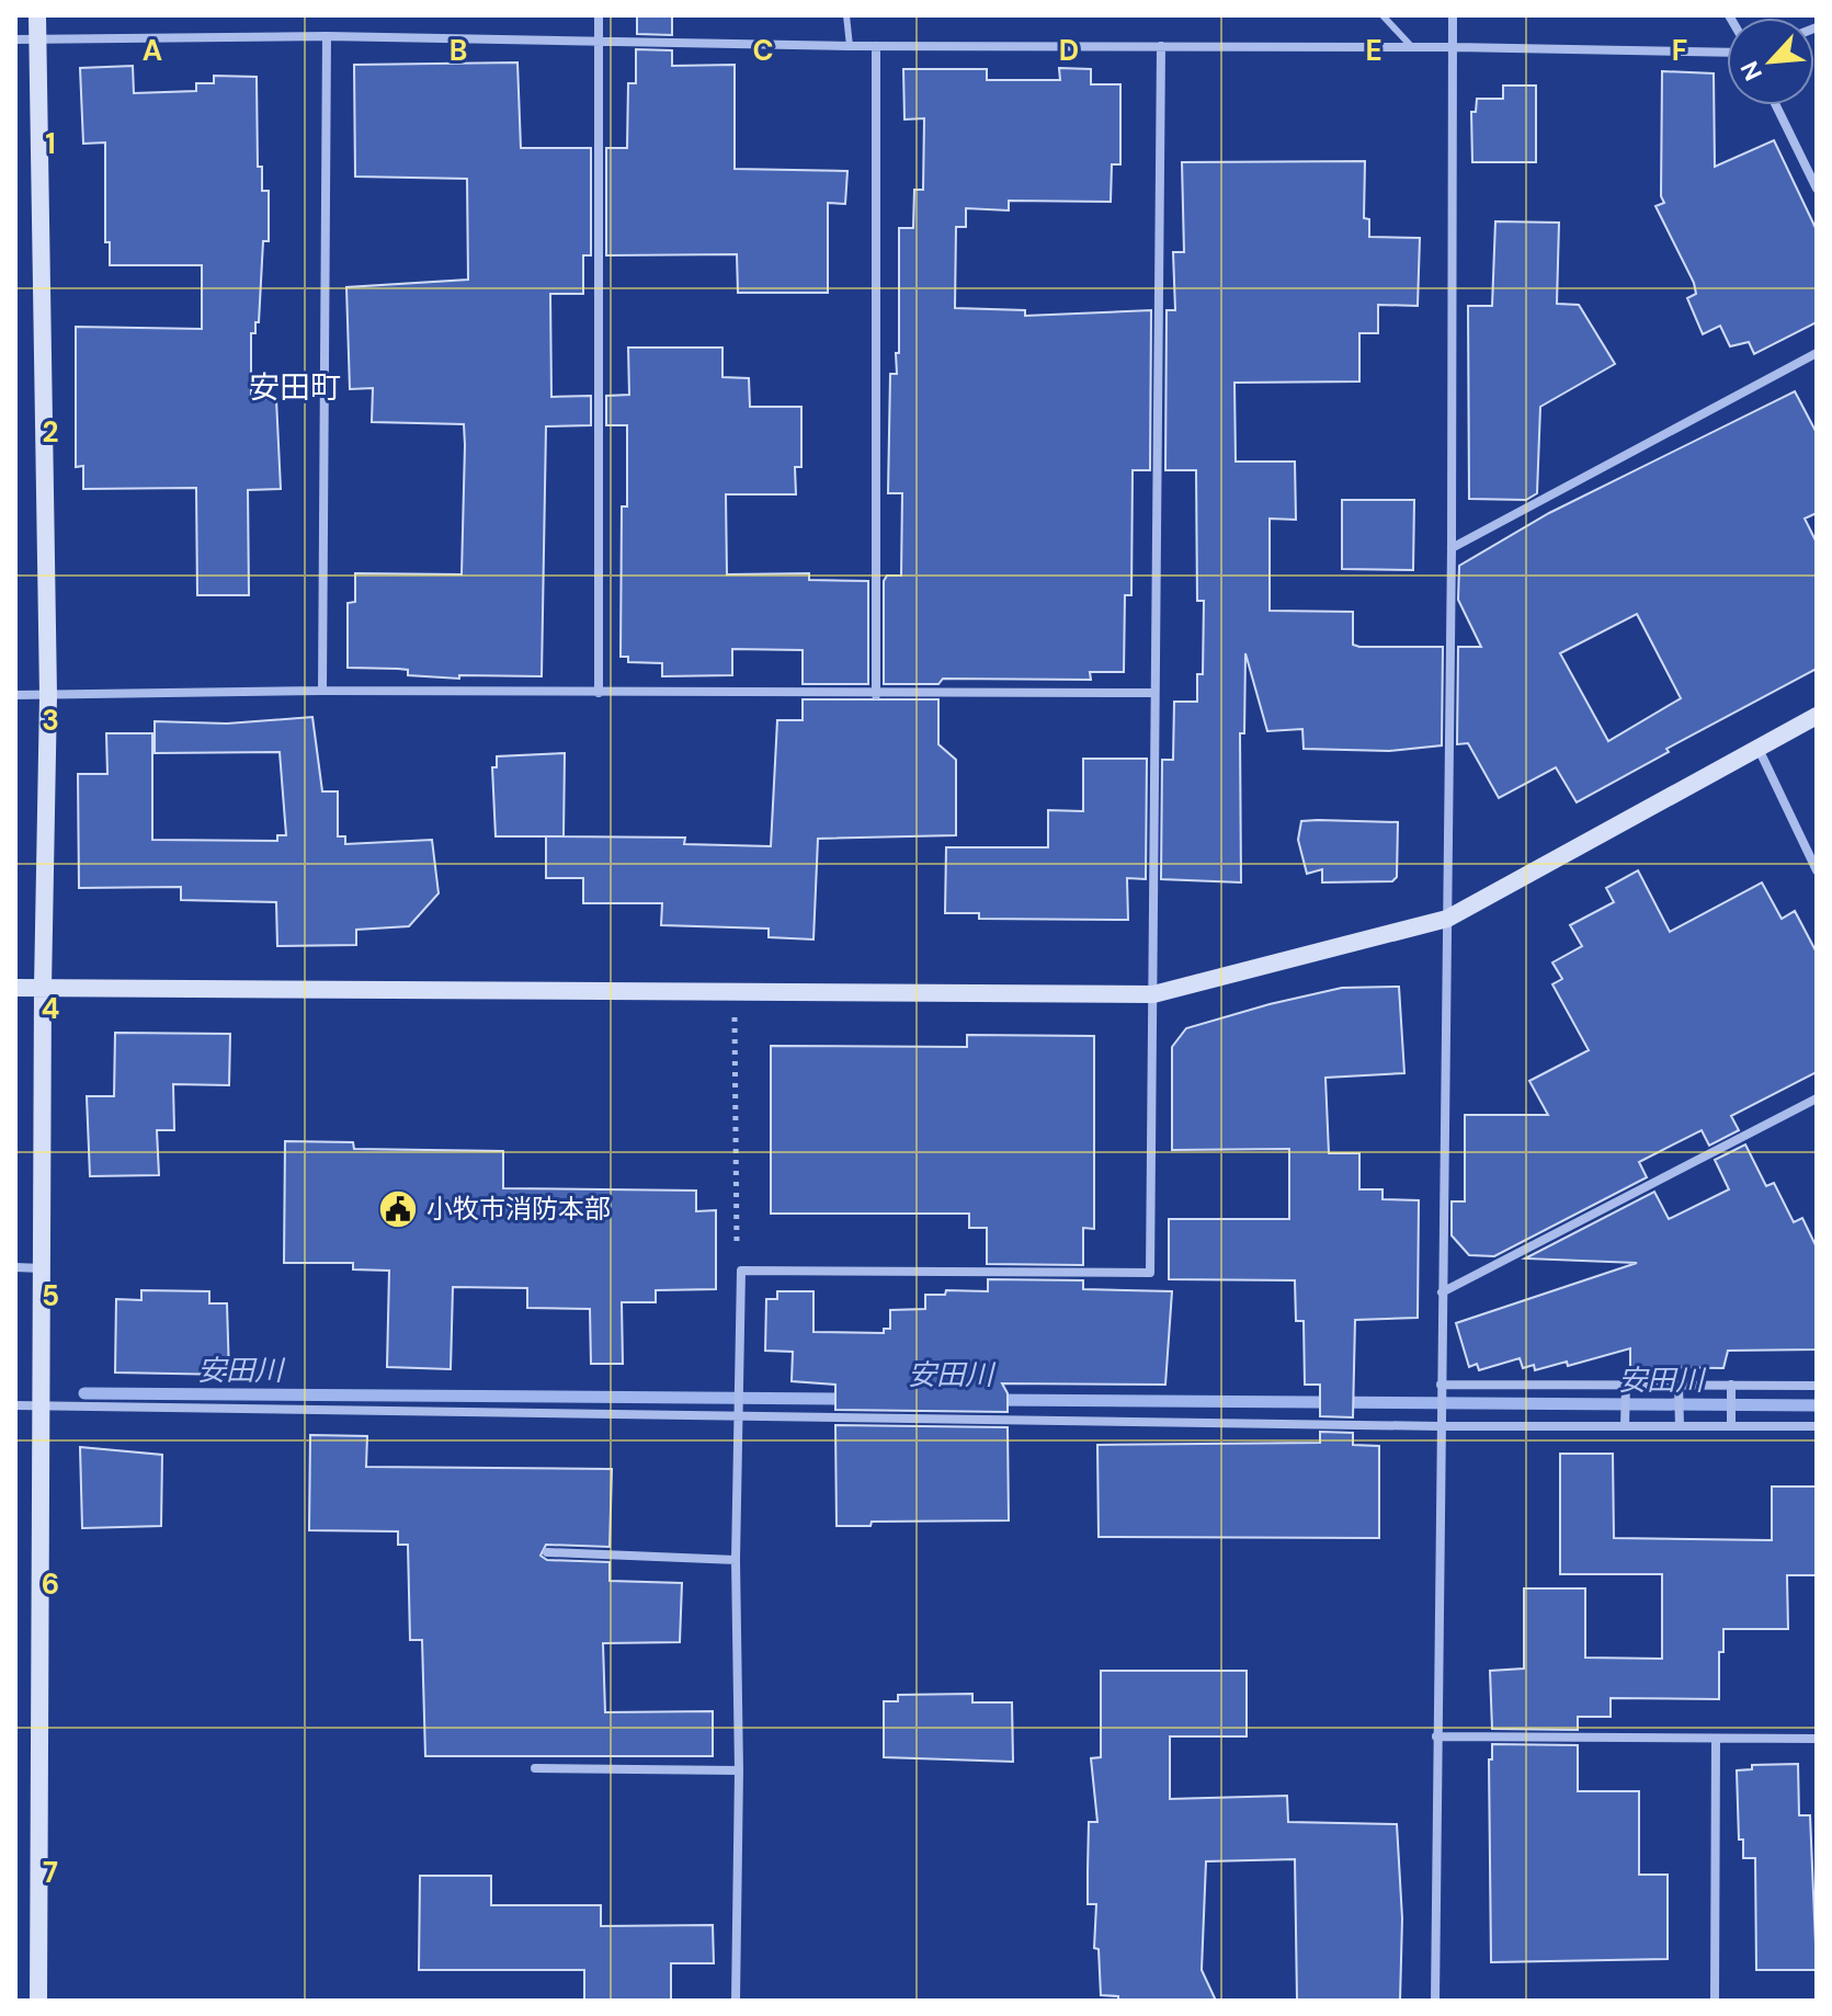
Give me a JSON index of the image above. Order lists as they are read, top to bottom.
{
  "districts": ["安田町"],
  "water": ["安田川"],
  "places": {
    "public building": ["小牧市消防本部"]
  },
  "north": "bottom left",
  "grid": {
    "columns": [
      "A",
      "B",
      "C",
      "D",
      "E",
      "F"
    ],
    "rows": [
      "1",
      "2",
      "3",
      "4",
      "5",
      "6",
      "7"
    ]
  }
}
